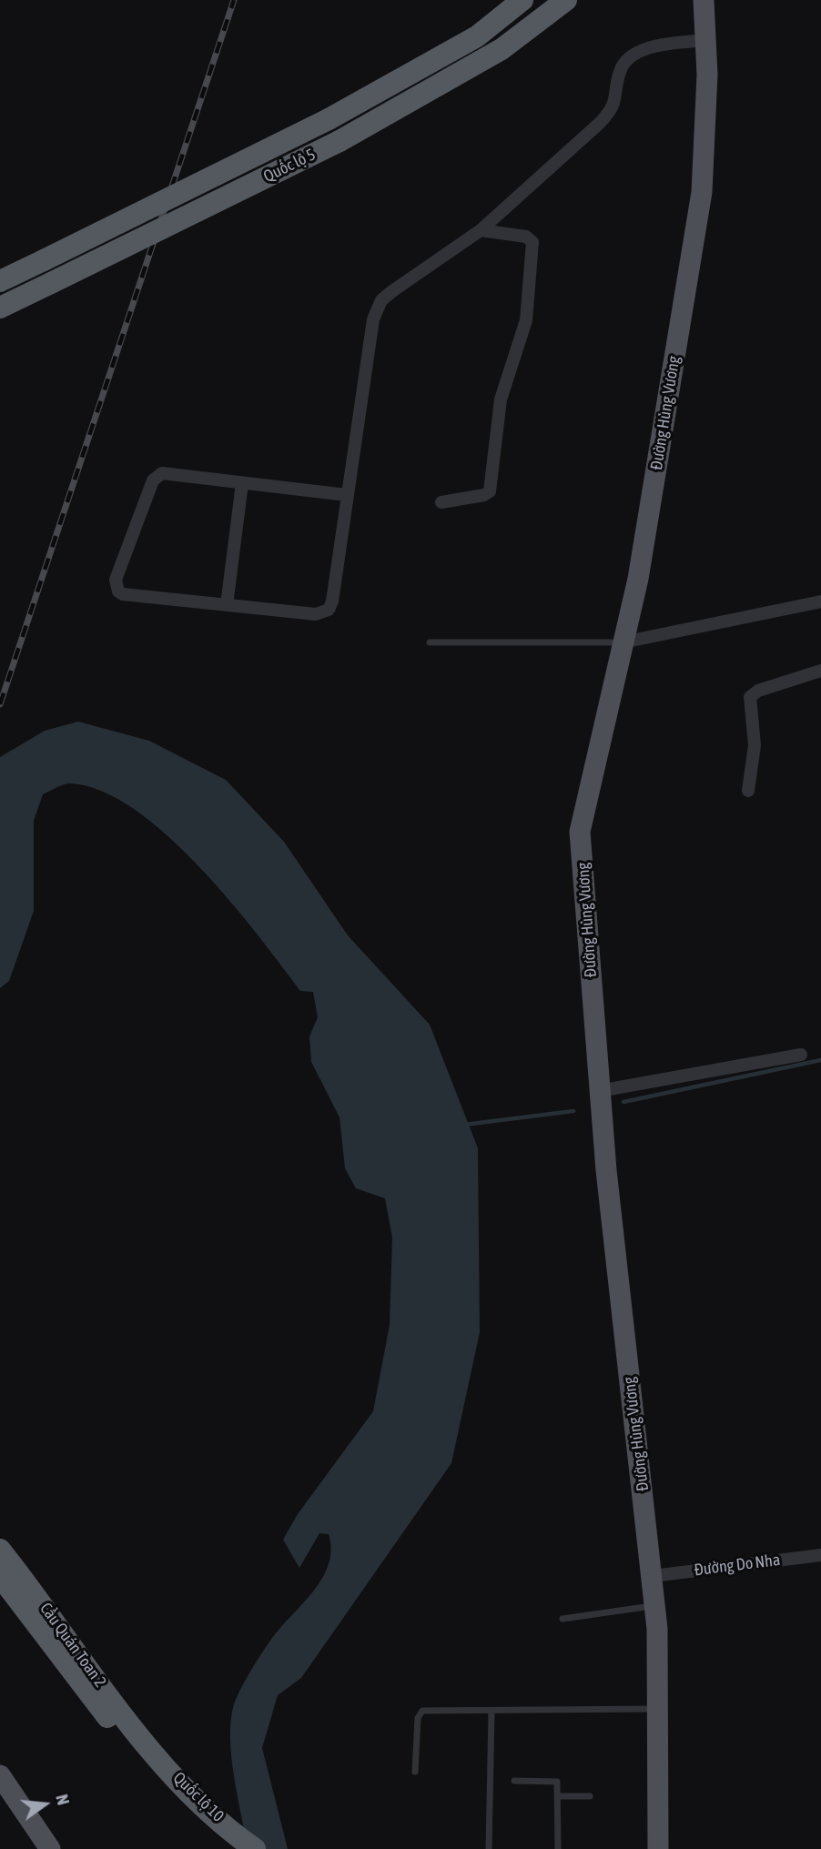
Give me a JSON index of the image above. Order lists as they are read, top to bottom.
{
  "streets": {
    "highway": ["Quốc lộ 5", "Cầu Quán Toan 2", "Quốc lộ 10"],
    "main road": ["Đường Hùng Vương"],
    "street": ["Đường Do Nha"]
  },
  "crossings": [
    ["Đường Hùng Vương", "Đường Do Nha"],
    ["Cầu Quán Toan 2", "Quốc lộ 10"]
  ],
  "north": "right"
}
